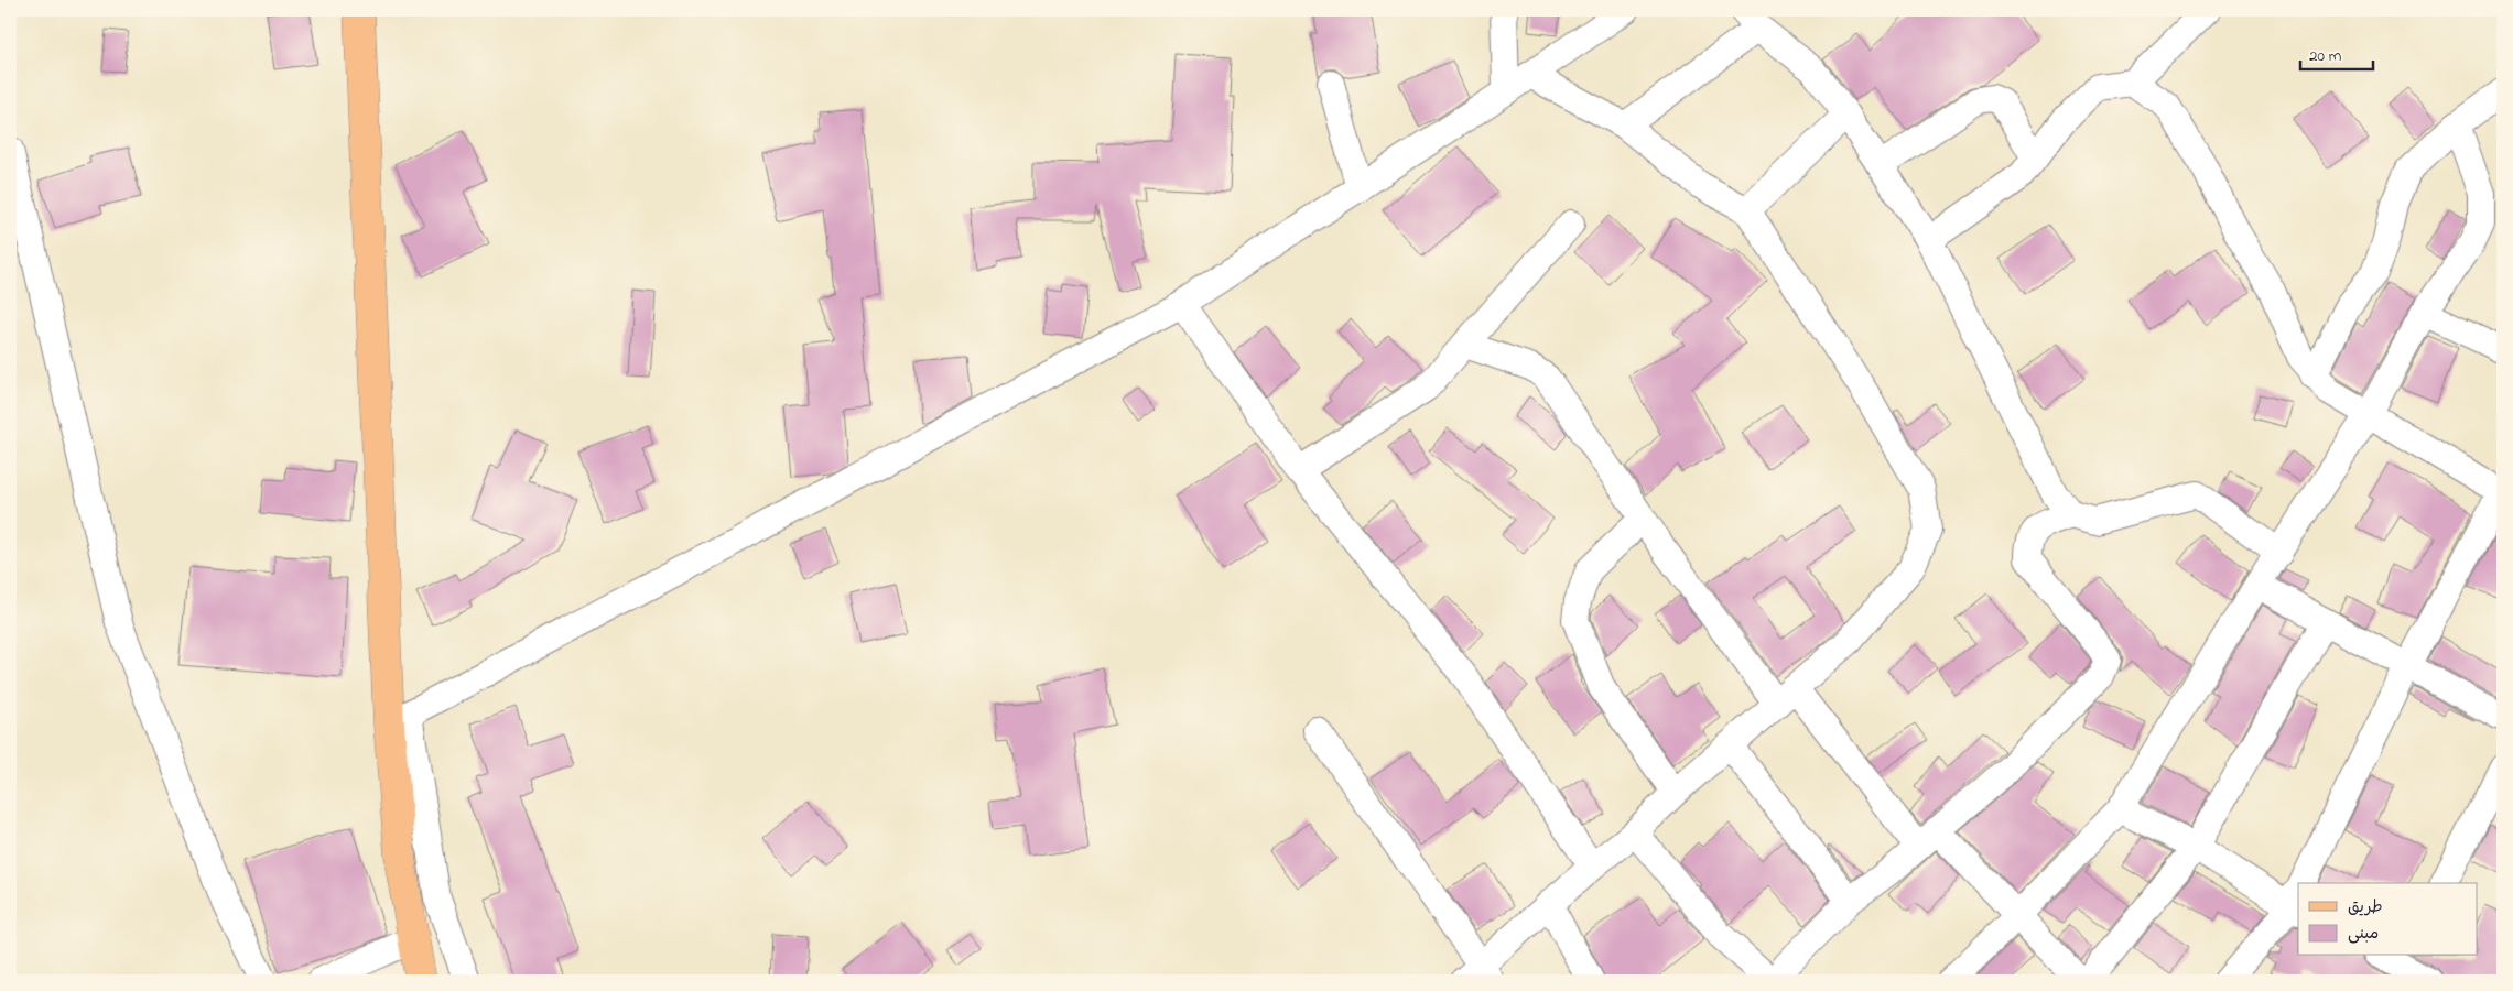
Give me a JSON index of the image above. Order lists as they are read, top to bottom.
{
  "legend": ["طريق", "مبنى"],
  "scale_bar": "20 m"
}
